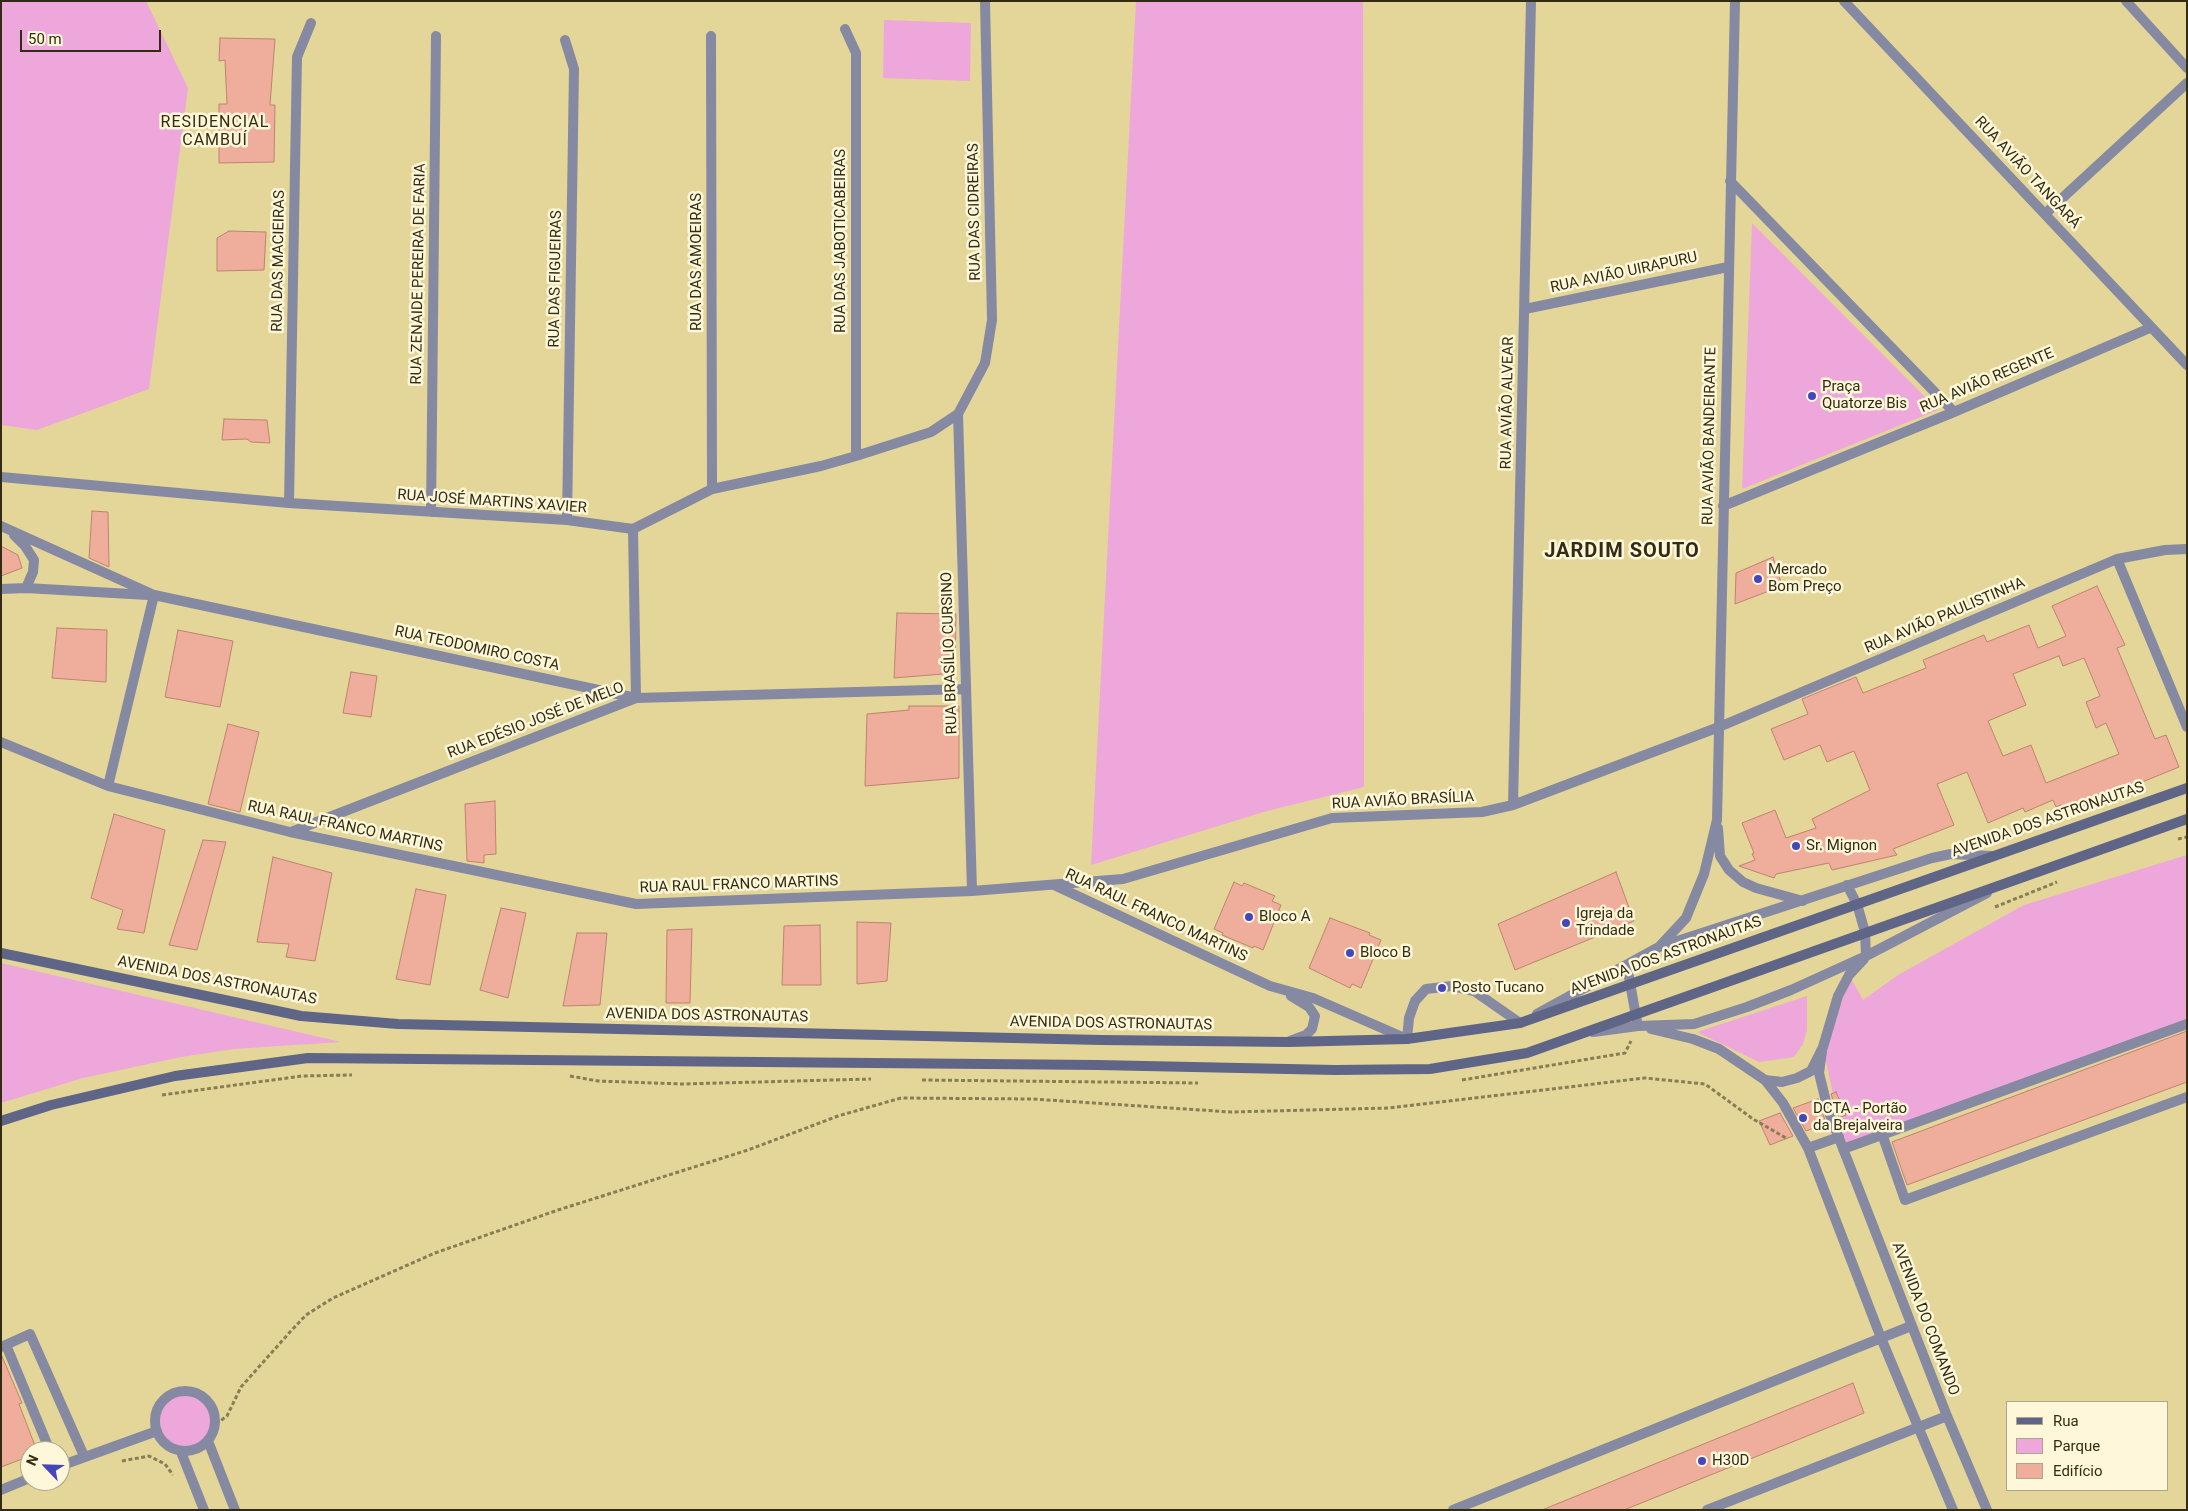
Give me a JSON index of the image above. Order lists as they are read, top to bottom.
{
  "streets": {
    "main road": ["AVENIDA DOS ASTRONAUTAS"],
    "street": [
      "RUA AVIÃO TANGARÁ",
      "RUA DAS CIDREIRAS",
      "RUA DAS JABOTICABEIRAS",
      "RUA DAS MACIEIRAS",
      "RUA DAS AMOEIRAS",
      "RUA AVIÃO UIRAPURU",
      "RUA ZENAIDE PEREIRA DE FARIA",
      "RUA DAS FIGUEIRAS",
      "RUA AVIÃO REGENTE",
      "RUA AVIÃO ALVEAR",
      "RUA AVIÃO BANDEIRANTE",
      "RUA JOSÉ MARTINS XAVIER",
      "RUA AVIÃO PAULISTINHA",
      "RUA TEODOMIRO COSTA",
      "RUA BRASÍLIO CURSINO",
      "RUA EDÉSIO JOSÉ DE MELO",
      "RUA AVIÃO BRASÍLIA",
      "RUA RAUL FRANCO MARTINS",
      "AVENIDA DO COMANDO"
    ]
  },
  "crossings": [
    ["RUA AVIÃO TANGARÁ", "RUA AVIÃO REGENTE"],
    ["RUA DAS CIDREIRAS", "RUA BRASÍLIO CURSINO"],
    ["RUA DAS MACIEIRAS", "RUA JOSÉ MARTINS XAVIER"],
    ["RUA AVIÃO UIRAPURU", "RUA AVIÃO ALVEAR"],
    ["RUA AVIÃO UIRAPURU", "RUA AVIÃO BANDEIRANTE"],
    ["RUA ZENAIDE PEREIRA DE FARIA", "RUA JOSÉ MARTINS XAVIER"],
    ["RUA DAS FIGUEIRAS", "RUA JOSÉ MARTINS XAVIER"],
    ["RUA AVIÃO REGENTE", "RUA AVIÃO BANDEIRANTE"],
    ["RUA AVIÃO ALVEAR", "RUA AVIÃO BRASÍLIA"],
    ["RUA AVIÃO BANDEIRANTE", "RUA AVIÃO PAULISTINHA"],
    ["RUA AVIÃO BANDEIRANTE", "RUA AVIÃO BRASÍLIA"],
    ["RUA JOSÉ MARTINS XAVIER", "RUA EDÉSIO JOSÉ DE MELO"],
    ["RUA AVIÃO PAULISTINHA", "RUA AVIÃO BRASÍLIA"],
    ["RUA TEODOMIRO COSTA", "RUA BRASÍLIO CURSINO"],
    ["RUA TEODOMIRO COSTA", "RUA EDÉSIO JOSÉ DE MELO"],
    ["RUA BRASÍLIO CURSINO", "RUA RAUL FRANCO MARTINS"],
    ["RUA EDÉSIO JOSÉ DE MELO", "RUA RAUL FRANCO MARTINS"],
    ["RUA AVIÃO BRASÍLIA", "RUA RAUL FRANCO MARTINS"],
    ["AVENIDA DOS ASTRONAUTAS", "RUA RAUL FRANCO MARTINS"]
  ],
  "districts": ["RESIDENCIAL CAMBUÍ", "JARDIM SOUTO"],
  "places": [
    "Praça Quatorze Bis",
    "Mercado Bom Preço",
    "Sr. Mignon",
    "Bloco A",
    "Igreja da Trindade",
    "Bloco B",
    "Posto Tucano",
    "DCTA - Portão da Brejalveira",
    "H30D"
  ],
  "legend": ["Rua", "Parque", "Edifício"],
  "scale_bar": "50 m",
  "north": "top left"
}
